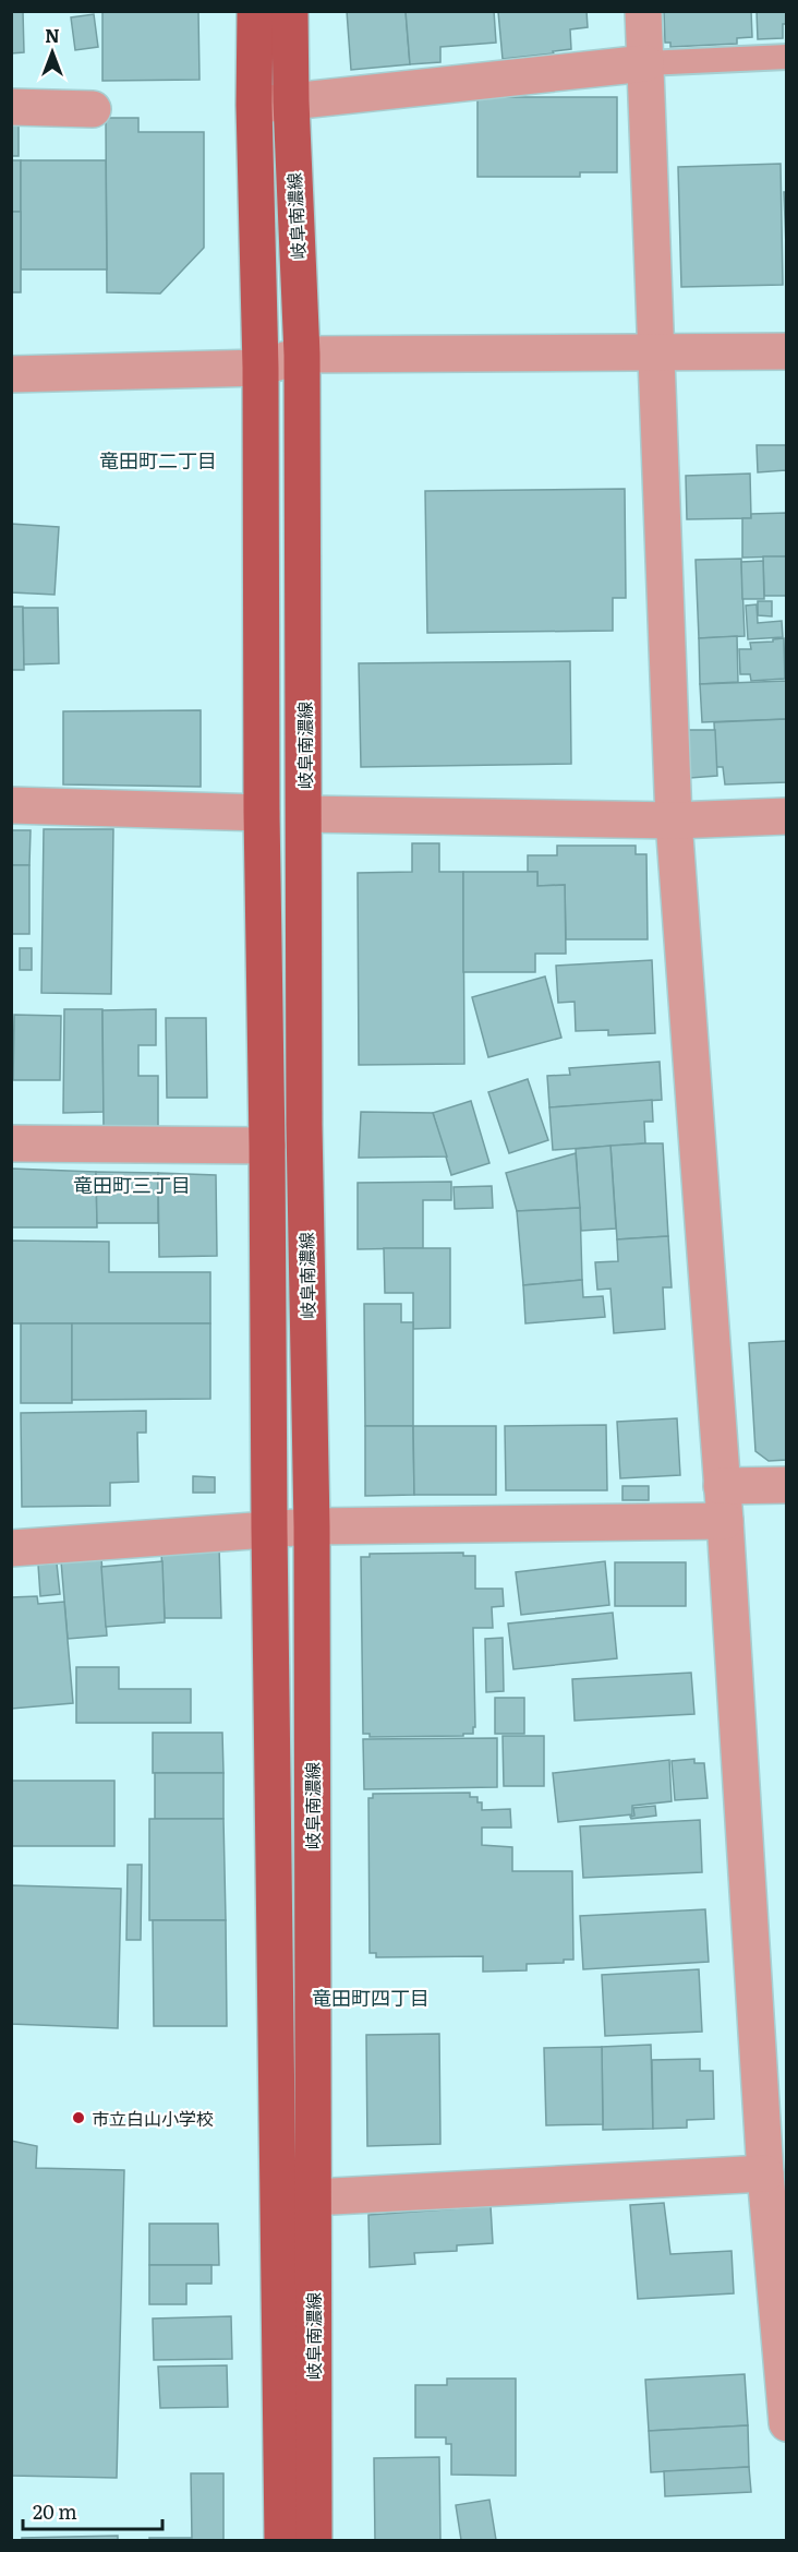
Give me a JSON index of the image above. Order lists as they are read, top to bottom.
{
  "streets": {
    "main road": ["岐阜南濃線"]
  },
  "districts": ["竜田町二丁目", "竜田町三丁目", "竜田町四丁目"],
  "places": ["市立白山小学校"],
  "scale_bar": "20 m",
  "north": "top"
}
